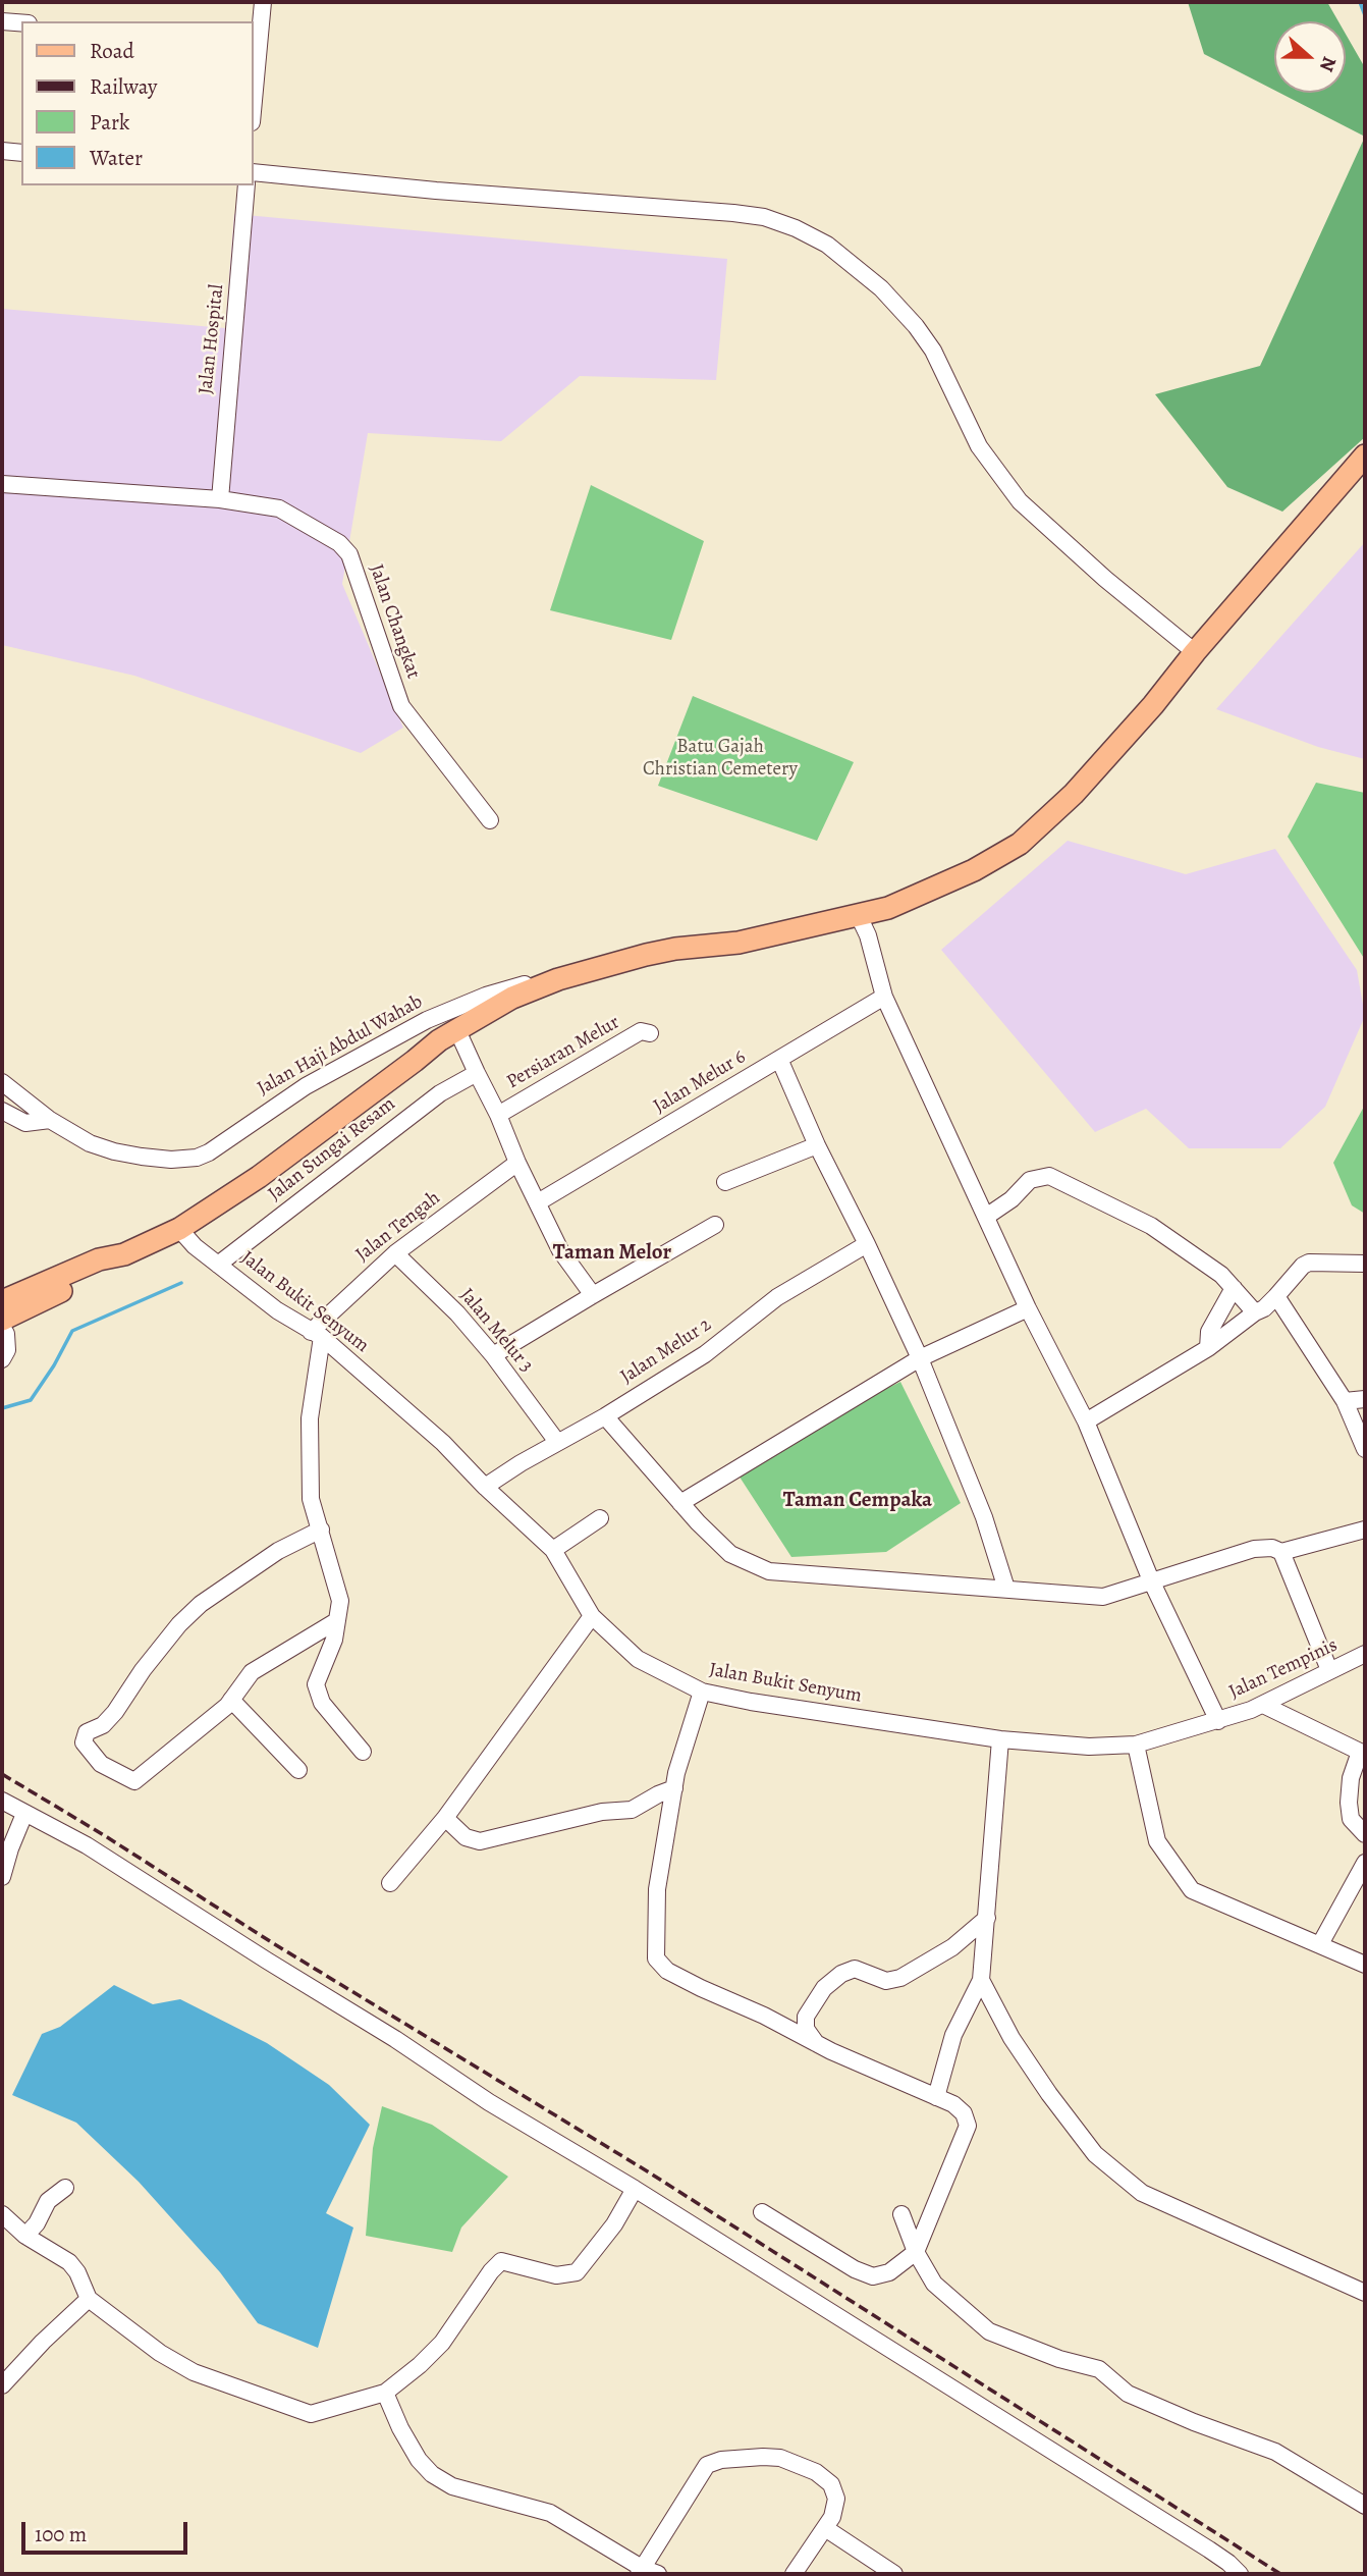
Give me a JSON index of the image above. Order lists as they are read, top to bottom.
{
  "streets": {
    "street": [
      "Jalan Hospital",
      "Jalan Changkat",
      "Jalan Haji Abdul Wahab",
      "Persiaran Melur",
      "Jalan Melur 6",
      "Jalan Sungai Resam",
      "Jalan Tengah",
      "Jalan Bukit Senyum",
      "Jalan Melur 3",
      "Jalan Melur 2",
      "Jalan Tempinis"
    ]
  },
  "crossings": [
    ["Jalan Hospital", "Jalan Changkat"],
    ["Jalan Sungai Resam", "Jalan Bukit Senyum"],
    ["Jalan Tengah", "Jalan Bukit Senyum"],
    ["Jalan Tengah", "Jalan Melur 3"],
    ["Jalan Bukit Senyum", "Jalan Melur 2"],
    ["Jalan Bukit Senyum", "Jalan Tempinis"],
    ["Jalan Melur 3", "Jalan Melur 2"]
  ],
  "districts": ["Taman Melor", "Taman Cempaka"],
  "parks": ["Batu Gajah Christian Cemetery"],
  "legend": [
    "Road",
    "Railway",
    "Park",
    "Water"
  ],
  "scale_bar": "100 m",
  "north": "right"
}
